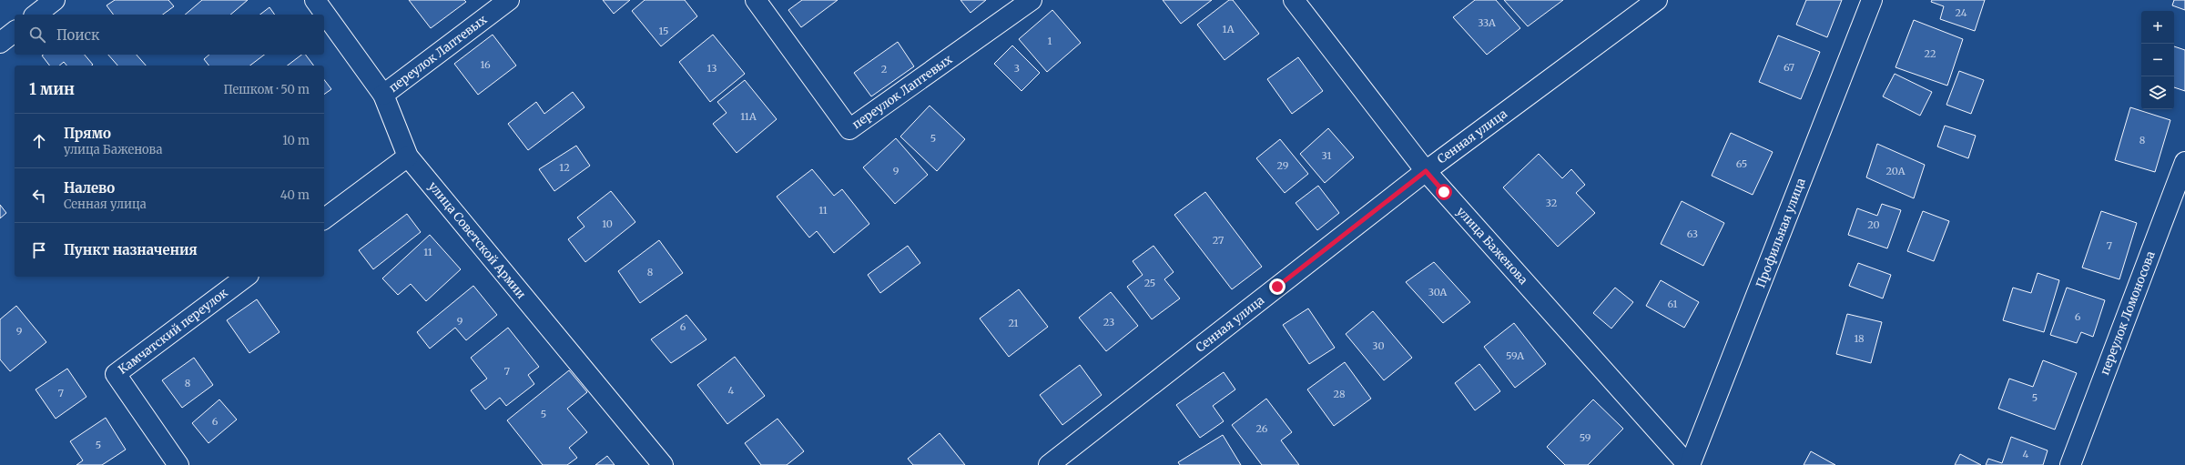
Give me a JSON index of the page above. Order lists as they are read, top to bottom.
{
  "streets": {
    "street": [
      "переулок Лаптевых",
      "Сенная улица",
      "Профильная улица",
      "улица Советской Армии",
      "улица Баженова",
      "переулок Ломоносова",
      "Камчатский переулок"
    ]
  },
  "crossings": [
    ["переулок Лаптевых", "улица Советской Армии"],
    ["Сенная улица", "улица Баженова"],
    ["Профильная улица", "улица Баженова"]
  ],
  "house_numbers": [
    "24",
    "33А",
    "1А",
    "15",
    "1",
    "22",
    "16",
    "67",
    "13",
    "3",
    "2",
    "11А",
    "5",
    "8",
    "31",
    "65",
    "29",
    "12",
    "9",
    "20А",
    "32",
    "11",
    "10",
    "20",
    "63",
    "27",
    "7",
    "11",
    "8",
    "25",
    "30А",
    "61",
    "6",
    "9",
    "23",
    "21",
    "6",
    "9",
    "18",
    "30",
    "59А",
    "7",
    "8",
    "4",
    "7",
    "28",
    "5",
    "5",
    "6",
    "26",
    "59",
    "5",
    "4"
  ],
  "page": {
    "map_buttons": ["+", "−"],
    "search": "Поиск",
    "heading": ["1 мин", "Пешком · 50 m"],
    "list": [
      ["Прямо", "улица Баженова", "10 m"],
      ["Налево", "Сенная улица", "40 m"],
      "Пункт назначения"
    ]
  }
}
